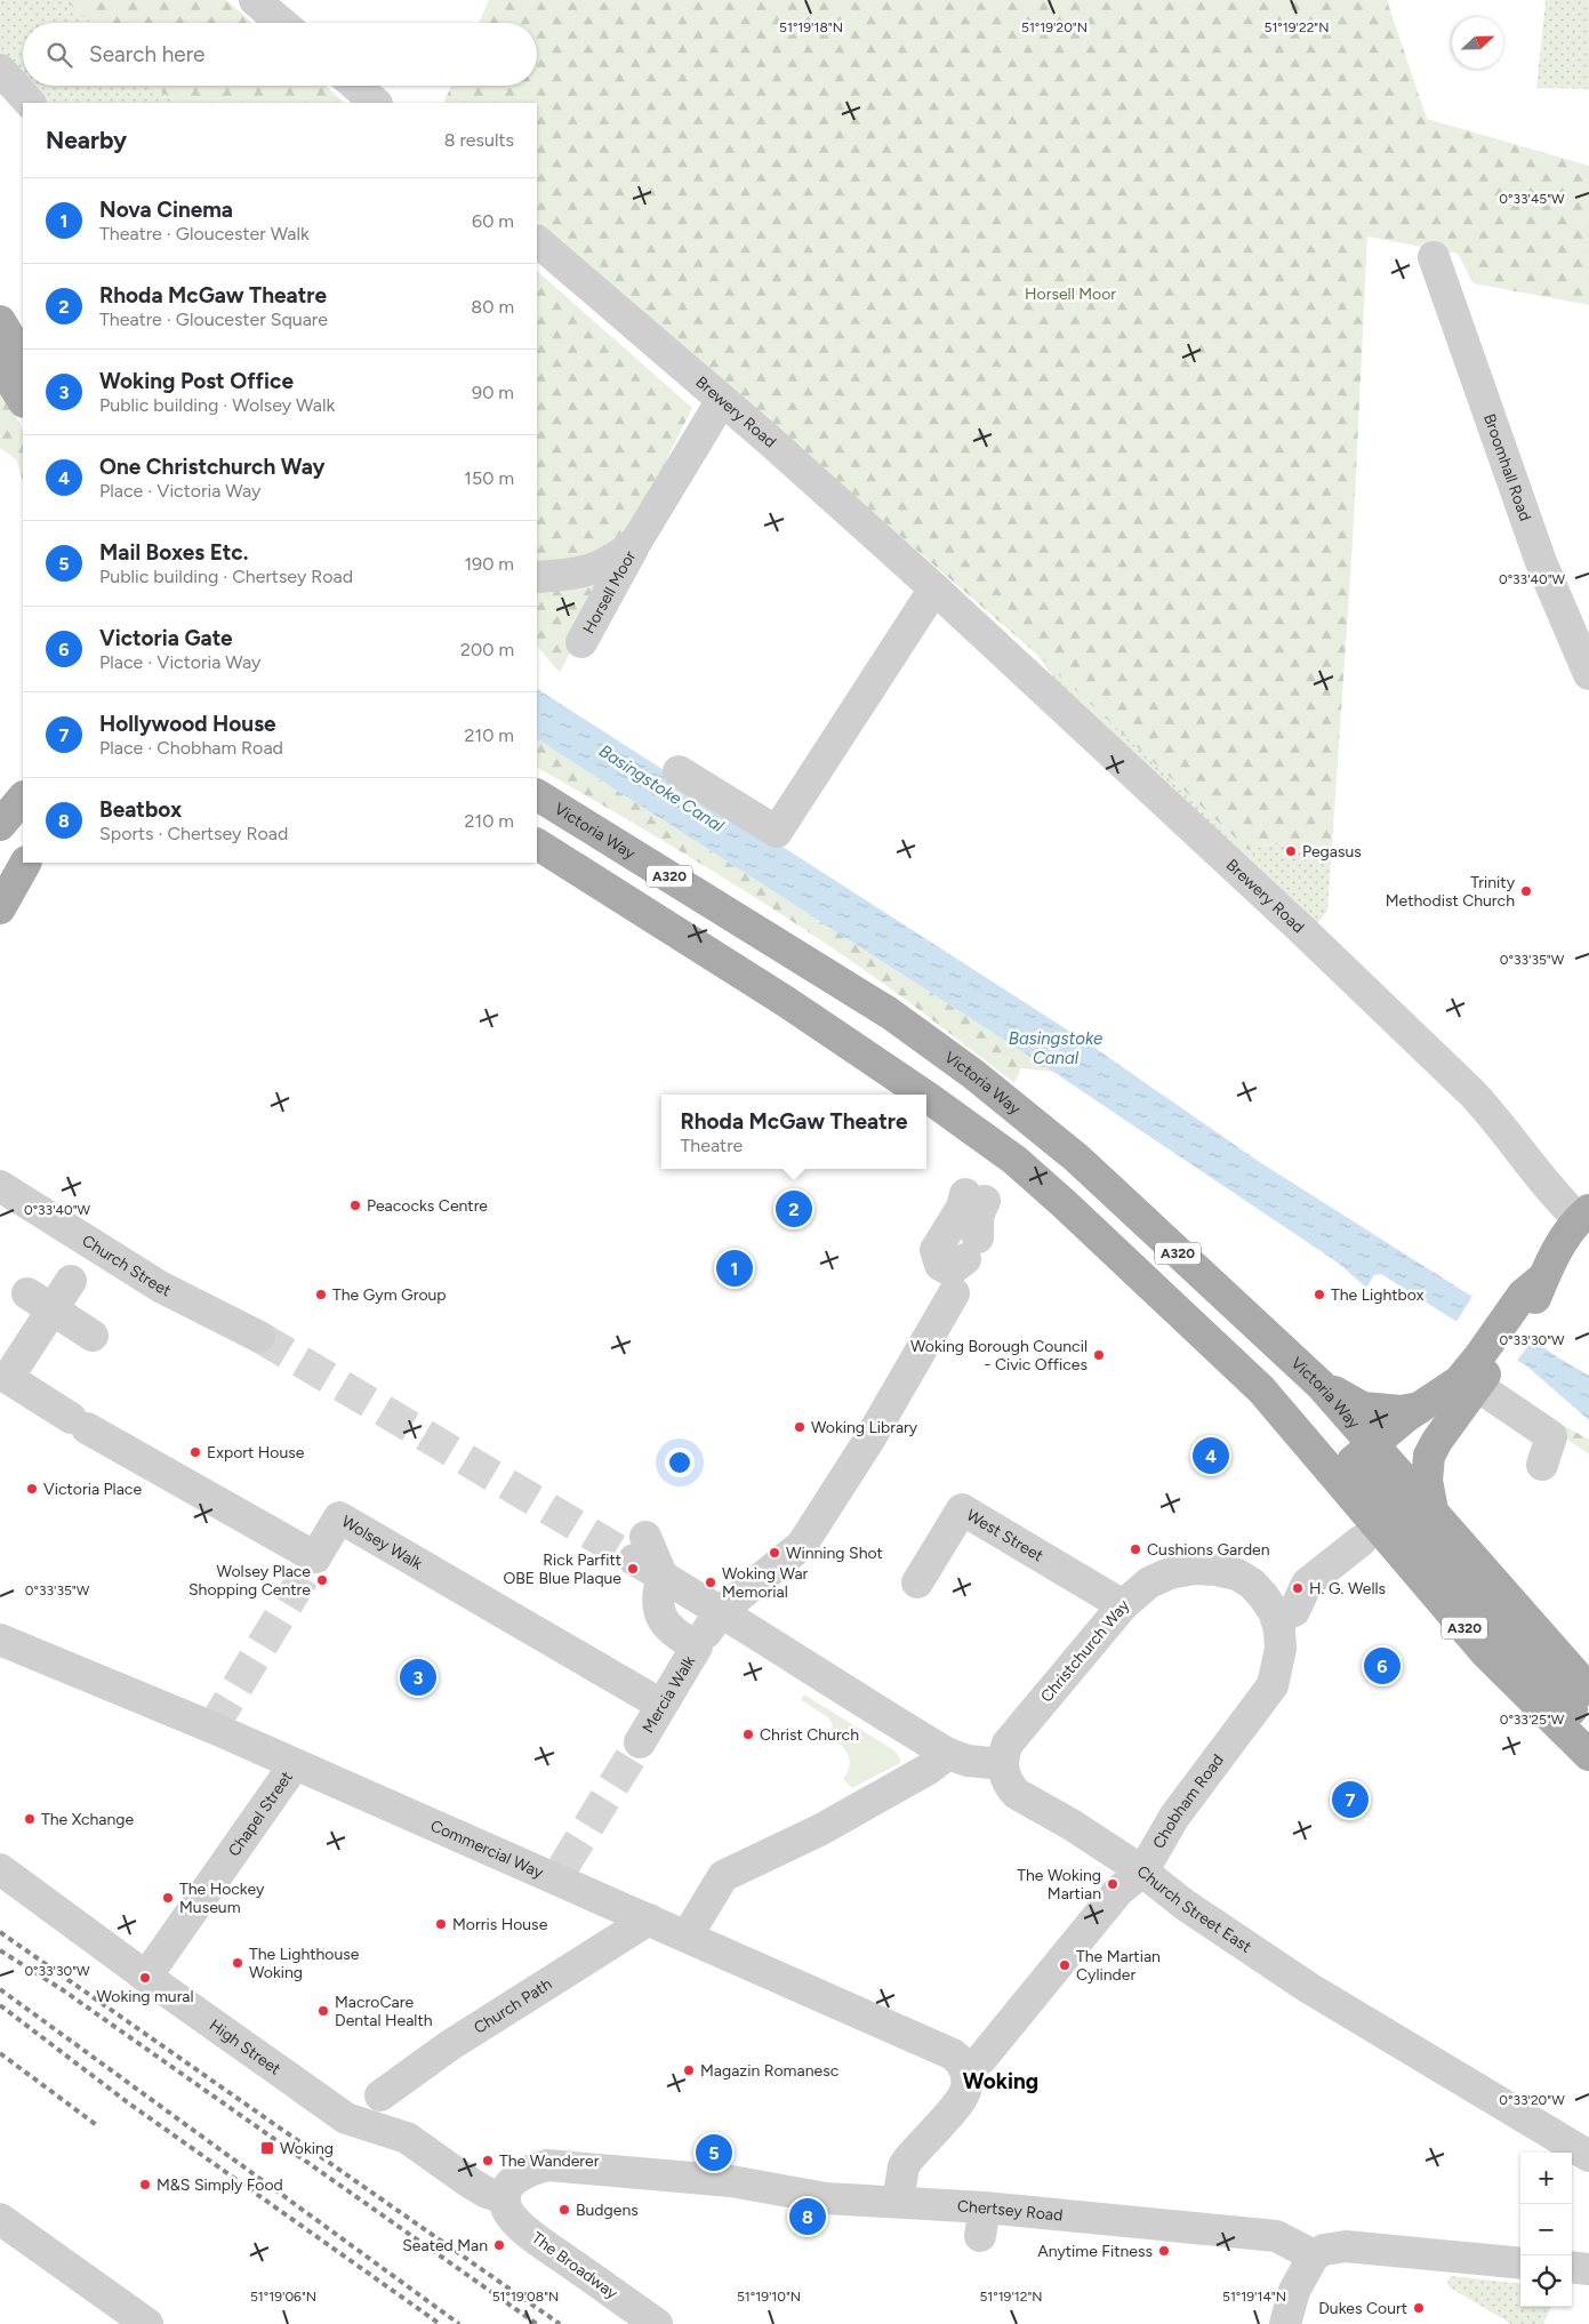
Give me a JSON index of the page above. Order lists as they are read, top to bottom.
{
  "streets": {
    "main road": ["Victoria Way", "A320"],
    "street": [
      "Brewery Road",
      "Broomhall Road",
      "Horsell Moor",
      "Church Street",
      "West Street",
      "Wolsey Walk",
      "Christchurch Way",
      "Mercia Walk",
      "Chobham Road",
      "Chapel Street",
      "Commercial Way",
      "Church Street East",
      "Church Path",
      "High Street",
      "Chertsey Road",
      "The Broadway"
    ]
  },
  "crossings": [
    ["Brewery Road", "Horsell Moor"],
    ["Victoria Way", "A320"],
    ["West Street", "Christchurch Way"],
    ["Wolsey Walk", "Mercia Walk"],
    ["Christchurch Way", "Chobham Road"],
    ["Christchurch Way", "Church Street East"],
    ["Chobham Road", "Commercial Way"],
    ["Chobham Road", "Church Street East"],
    ["Chapel Street", "Commercial Way"],
    ["Chapel Street", "High Street"],
    ["Commercial Way", "Church Path"],
    ["High Street", "Chertsey Road"],
    ["High Street", "The Broadway"],
    ["Chertsey Road", "The Broadway"]
  ],
  "districts": ["Woking"],
  "water": ["Basingstoke Canal"],
  "parks": ["Horsell Moor"],
  "places": {
    "other": [
      "Pegasus",
      "Trinity Methodist Church",
      "Peacocks Centre",
      "The Gym Group",
      "The Lightbox",
      "Woking Borough Council - Civic Offices",
      "Woking Library",
      "Export House",
      "Victoria Place",
      "Cushions Garden",
      "Winning Shot",
      "Rick Parfitt OBE Blue Plaque",
      "Wolsey Place Shopping Centre",
      "Woking War Memorial",
      "H. G. Wells",
      "Christ Church",
      "The Xchange",
      "The Woking Martian",
      "The Hockey Museum",
      "Morris House",
      "The Lighthouse Woking",
      "The Martian Cylinder",
      "Woking mural",
      "MacroCare Dental Health",
      "Magazin Romanesc",
      "The Wanderer",
      "M&S Simply Food",
      "Budgens",
      "Seated Man",
      "Anytime Fitness",
      "Dukes Court"
    ],
    "transit": ["Woking"]
  },
  "north": "right",
  "page": {
    "search": "Search here",
    "heading": ["Nearby", "8 results"],
    "list": [
      {
        "mark": "1",
        "name": "Nova Cinema",
        "note": "Theatre · Gloucester Walk",
        "value": "60 m"
      },
      {
        "mark": "2",
        "name": "Rhoda McGaw Theatre",
        "note": "Theatre · Gloucester Square",
        "value": "80 m"
      },
      {
        "mark": "3",
        "name": "Woking Post Office",
        "note": "Public building · Wolsey Walk",
        "value": "90 m"
      },
      {
        "mark": "4",
        "name": "One Christchurch Way",
        "note": "Place · Victoria Way",
        "value": "150 m"
      },
      {
        "mark": "5",
        "name": "Mail Boxes Etc.",
        "note": "Public building · Chertsey Road",
        "value": "190 m"
      },
      {
        "mark": "6",
        "name": "Victoria Gate",
        "note": "Place · Victoria Way",
        "value": "200 m"
      },
      {
        "mark": "7",
        "name": "Hollywood House",
        "note": "Place · Chobham Road",
        "value": "210 m"
      },
      {
        "mark": "8",
        "name": "Beatbox",
        "note": "Sports · Chertsey Road",
        "value": "210 m"
      }
    ],
    "popup": ["Rhoda McGaw Theatre", "Theatre"],
    "pins": [
      "2",
      "1",
      "4",
      "6",
      "3",
      "7",
      "5",
      "8"
    ],
    "map_buttons": ["+", "−"]
  },
  "coordinates": [
    "51°19'18\"N",
    "51°19'20\"N",
    "51°19'22\"N",
    "0°33'45\"W",
    "0°33'40\"W",
    "0°33'35\"W",
    "0°33'30\"W",
    "0°33'25\"W",
    "0°33'20\"W",
    "51°19'06\"N",
    "51°19'08\"N",
    "51°19'10\"N",
    "51°19'12\"N",
    "51°19'14\"N"
  ]
}
